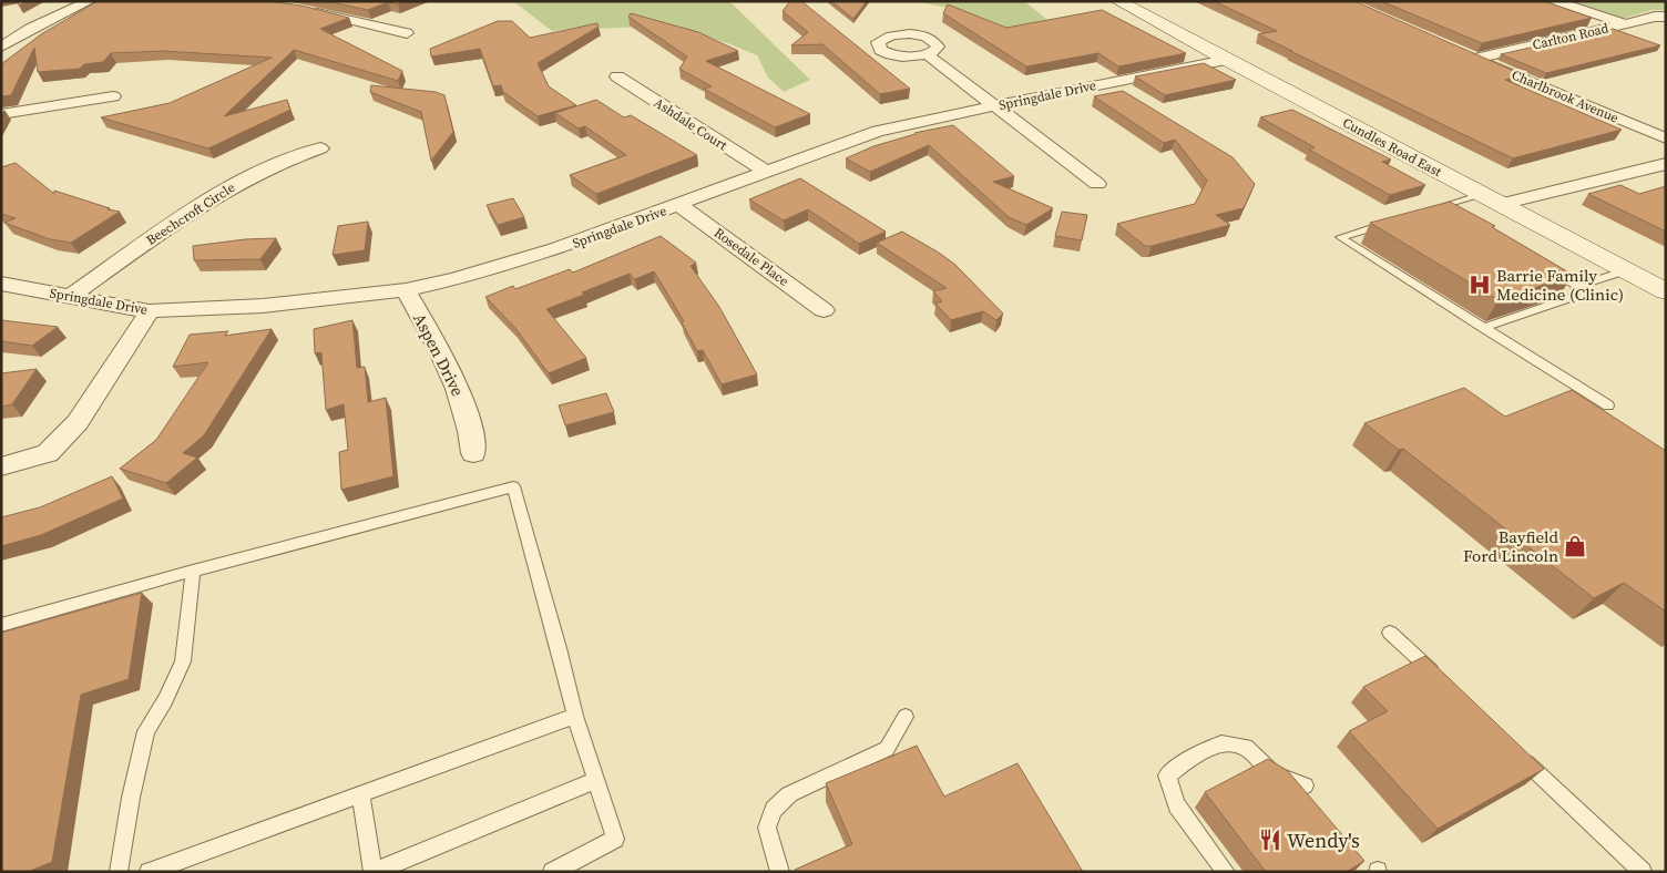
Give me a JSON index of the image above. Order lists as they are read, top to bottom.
{
  "streets": {
    "main road": ["Cundles Road East"],
    "street": [
      "Carlton Road",
      "Springdale Drive",
      "Charlbrook Avenue",
      "Ashdale Court",
      "Beechcroft Circle",
      "Rosedale Place",
      "Aspen Drive"
    ]
  },
  "crossings": [
    ["Carlton Road", "Charlbrook Avenue"],
    ["Springdale Drive", "Ashdale Court"],
    ["Springdale Drive", "Cundles Road East"],
    ["Springdale Drive", "Beechcroft Circle"],
    ["Springdale Drive", "Rosedale Place"],
    ["Springdale Drive", "Aspen Drive"]
  ],
  "places": {
    "hospital": ["Barrie Family Medicine (Clinic)"],
    "shop": ["Bayfield Ford Lincoln"],
    "restaurant": ["Wendy's"]
  }
}
